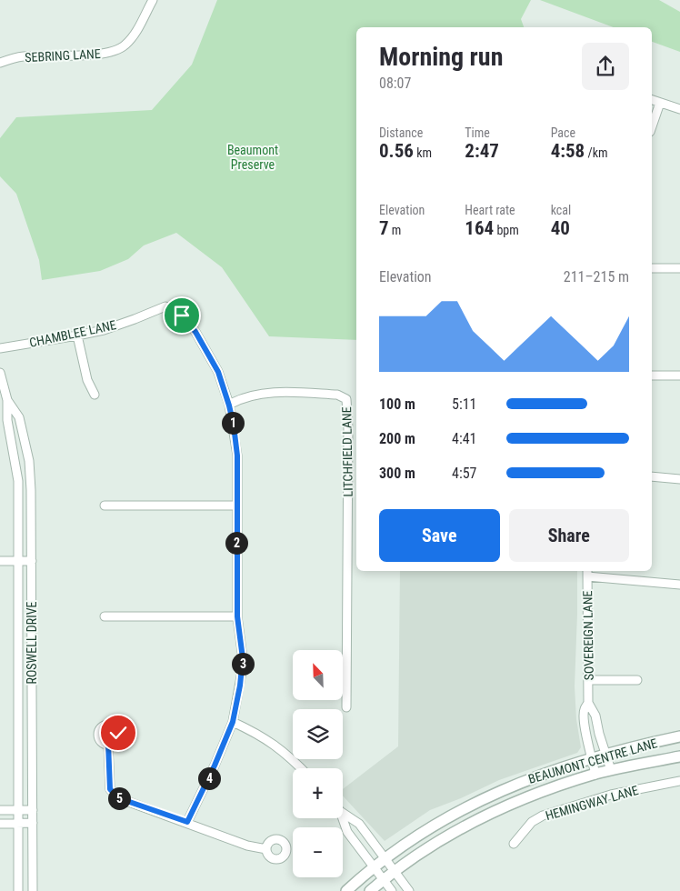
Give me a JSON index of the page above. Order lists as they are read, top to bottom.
{
  "streets": {
    "street": [
      "SEBRING LANE",
      "CHAMBLEE LANE",
      "LITCHFIELD LANE",
      "SOVEREIGN LANE",
      "ROSWELL DRIVE",
      "BEAUMONT CENTRE LANE",
      "HEMINGWAY LANE"
    ]
  },
  "crossings": [
    ["CHAMBLEE LANE", "LITCHFIELD LANE"],
    ["SOVEREIGN LANE", "BEAUMONT CENTRE LANE"]
  ],
  "parks": ["Beaumont Preserve"],
  "north": "top left",
  "page": {
    "heading": ["Morning run", "08:07"],
    "stats": [
      ["Distance", "0.56 km"],
      ["Time", "2:47"],
      ["Pace", "4:58 /km"],
      ["Elevation", "7 m"],
      ["Heart rate", "164 bpm"],
      ["kcal", "40"]
    ],
    "chart": ["Elevation", "211–215 m"],
    "list": [
      {
        "name": "100 m",
        "note": "5:11"
      },
      {
        "name": "200 m",
        "note": "4:41"
      },
      {
        "name": "300 m",
        "note": "4:57"
      }
    ],
    "pins": [
      "1",
      "2",
      "3",
      "4",
      "5"
    ],
    "buttons": ["Save", "Share"],
    "map_buttons": ["+", "−"]
  }
}
